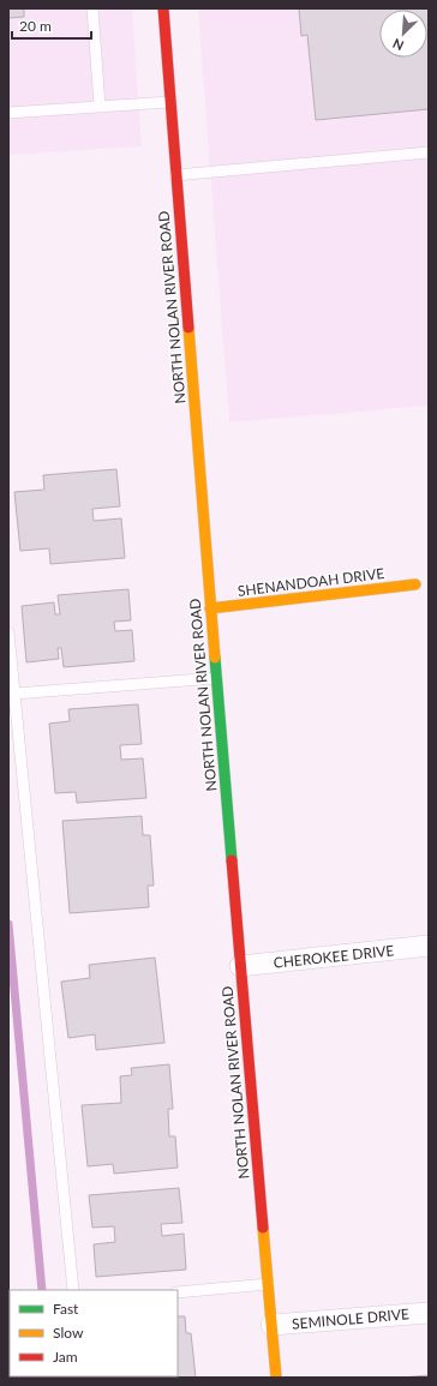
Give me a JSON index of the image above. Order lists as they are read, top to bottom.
{
  "streets": {
    "main road": ["NORTH NOLAN RIVER ROAD", "SHENANDOAH DRIVE"],
    "street": ["CHEROKEE DRIVE", "SEMINOLE DRIVE"]
  },
  "crossings": [
    ["NORTH NOLAN RIVER ROAD", "SHENANDOAH DRIVE"],
    ["NORTH NOLAN RIVER ROAD", "CHEROKEE DRIVE"],
    ["NORTH NOLAN RIVER ROAD", "SEMINOLE DRIVE"]
  ],
  "legend": ["Fast", "Slow", "Jam"],
  "scale_bar": "20 m",
  "north": "bottom left"
}
